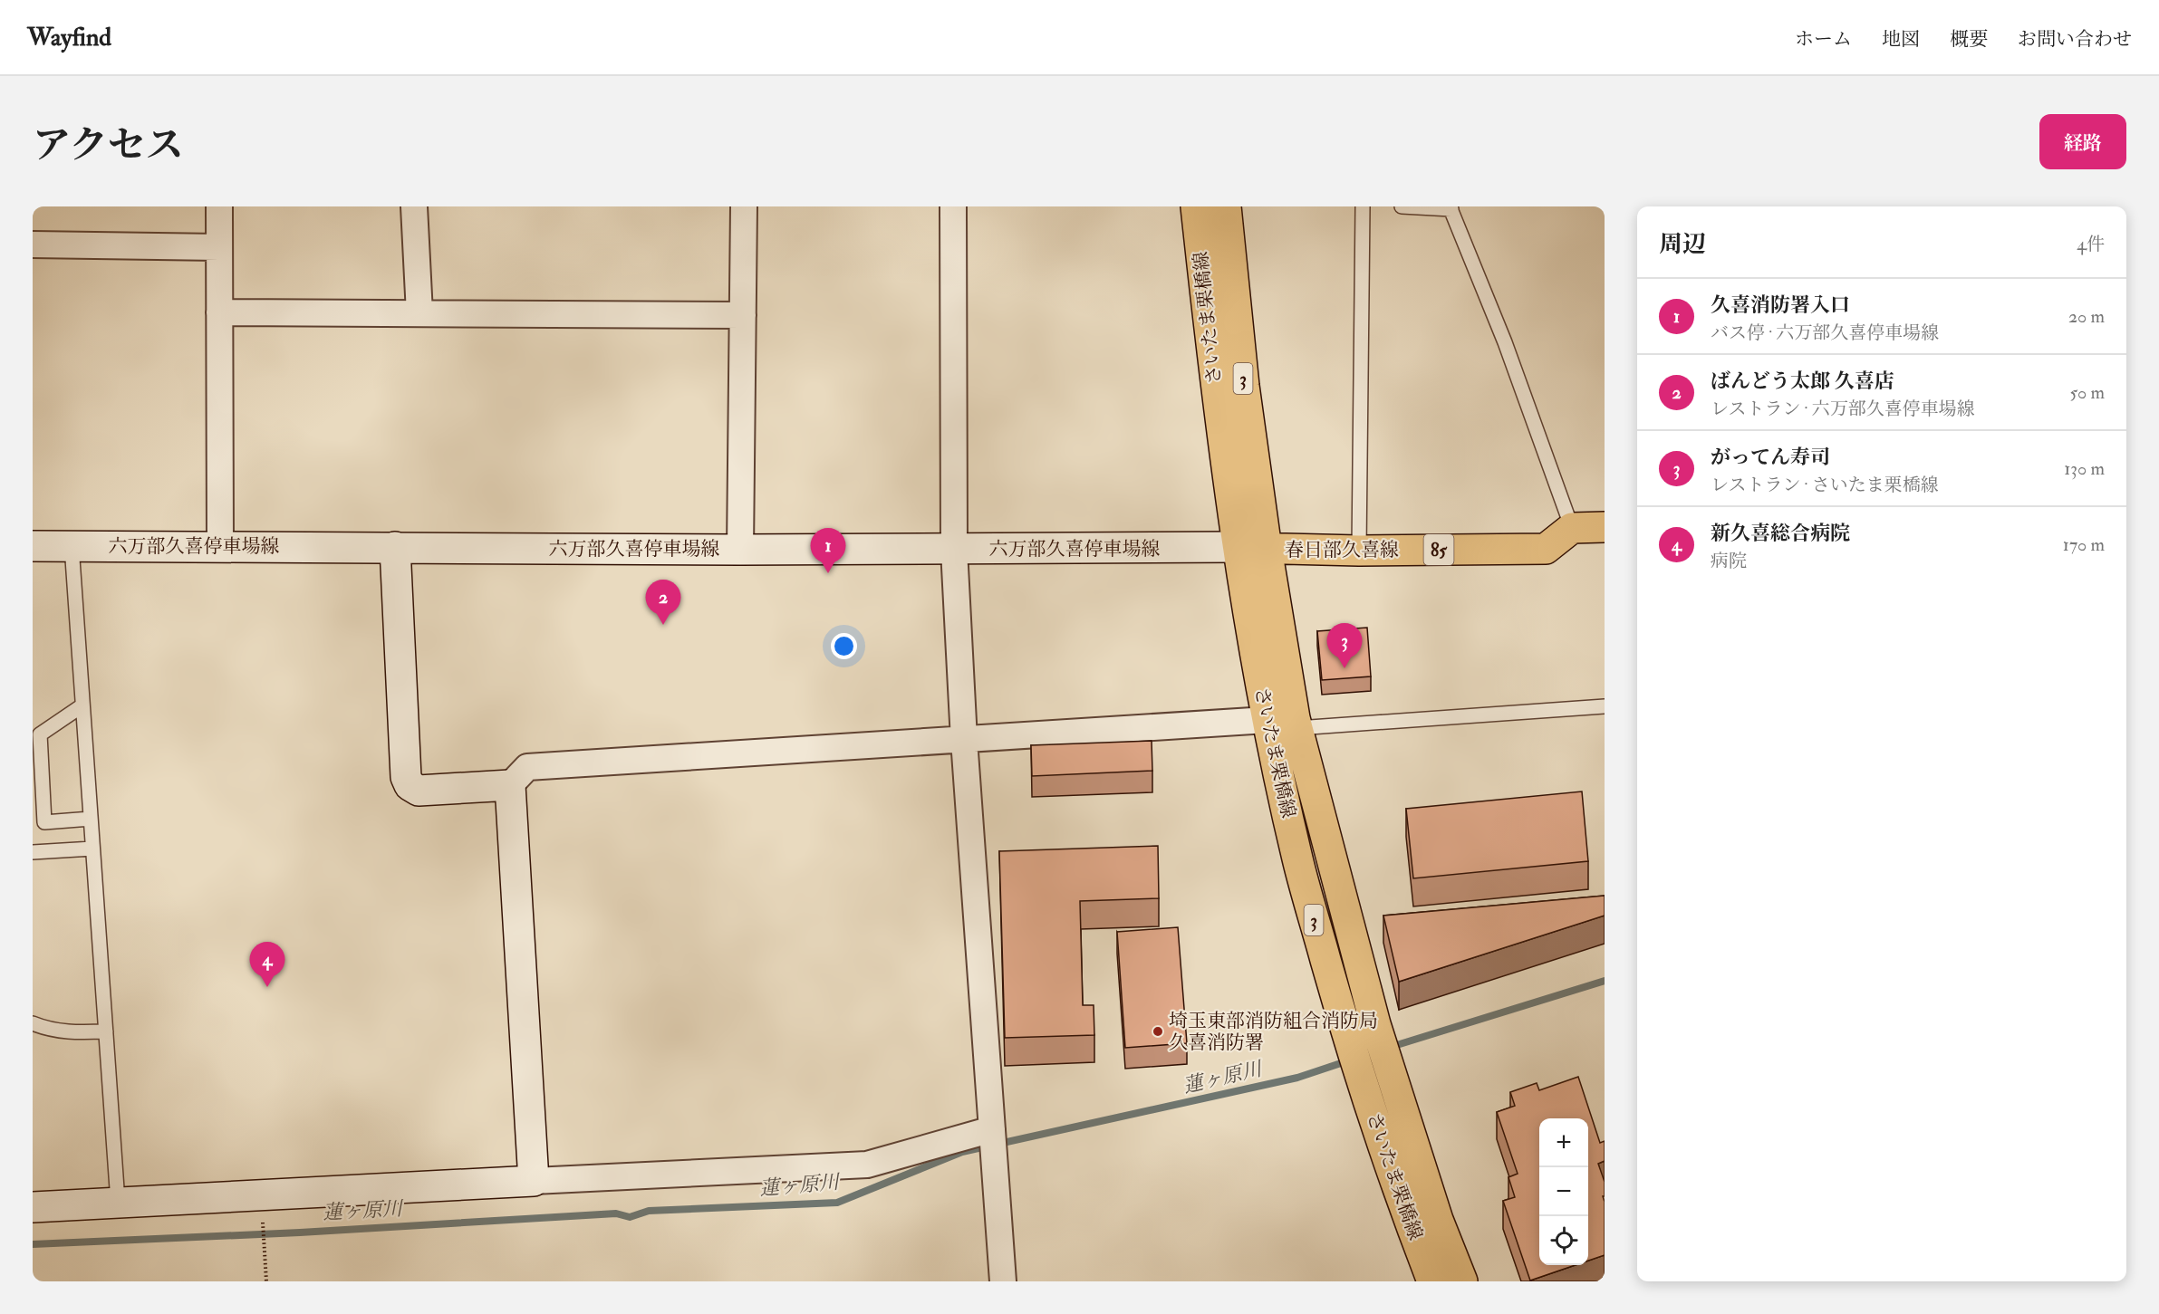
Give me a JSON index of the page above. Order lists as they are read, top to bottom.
{
  "streets": {
    "main road": [
      "さいたま栗橋線",
      "3",
      "春日部久喜線",
      "85"
    ],
    "street": ["六万部久喜停車場線"]
  },
  "crossings": [
    ["さいたま栗橋線", "六万部久喜停車場線"],
    ["さいたま栗橋線", "春日部久喜線"],
    ["六万部久喜停車場線", "春日部久喜線"]
  ],
  "water": ["蓮ヶ原川"],
  "places": ["埼玉東部消防組合消防局 久喜消防署"],
  "page": {
    "header": "Wayfind",
    "nav": [
      "ホーム",
      "地図",
      "概要",
      "お問い合わせ"
    ],
    "title": "アクセス",
    "buttons": "経路",
    "heading": ["周辺", "4件"],
    "list": [
      {
        "mark": "1",
        "name": "久喜消防署入口",
        "note": "バス停 · 六万部久喜停車場線",
        "value": "20 m"
      },
      {
        "mark": "2",
        "name": "ばんどう太郎 久喜店",
        "note": "レストラン · 六万部久喜停車場線",
        "value": "50 m"
      },
      {
        "mark": "3",
        "name": "がってん寿司",
        "note": "レストラン · さいたま栗橋線",
        "value": "130 m"
      },
      {
        "mark": "4",
        "name": "新久喜総合病院",
        "note": "病院",
        "value": "170 m"
      }
    ],
    "pins": [
      "1",
      "2",
      "3",
      "4"
    ],
    "map_buttons": ["+", "−"]
  }
}
